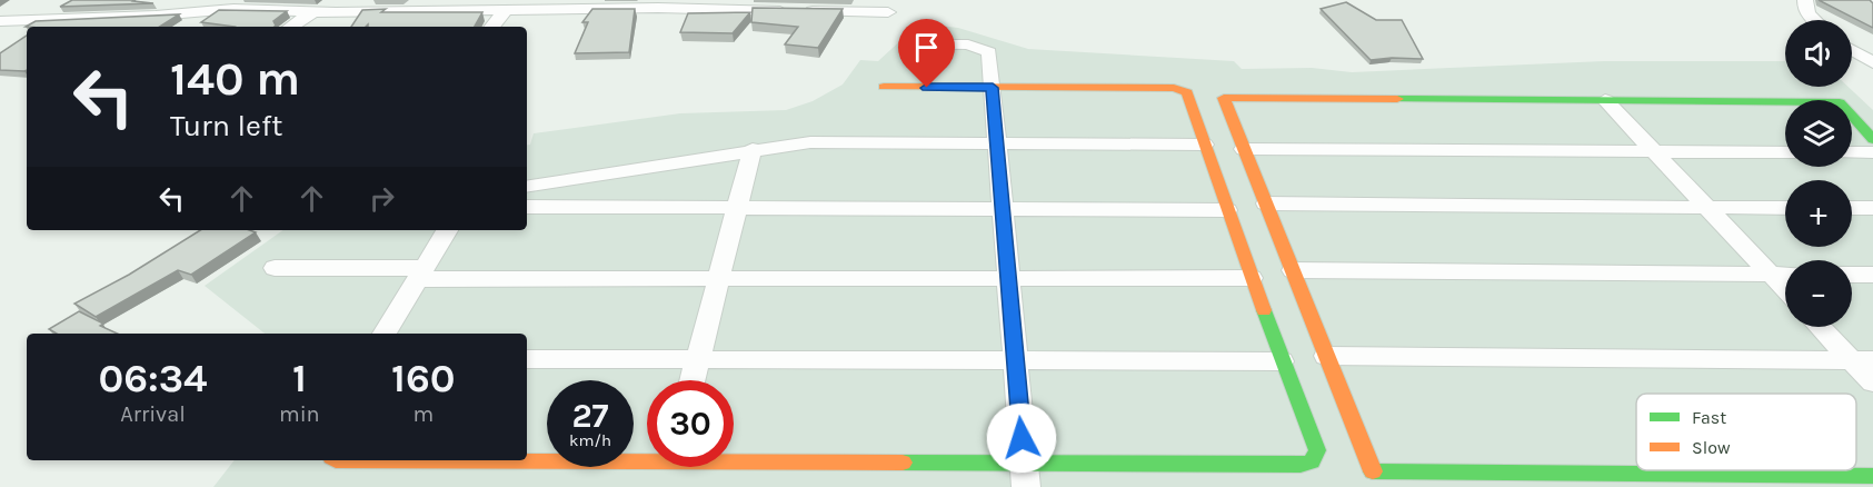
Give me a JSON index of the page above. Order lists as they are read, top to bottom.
{
  "legend": ["Fast", "Slow"],
  "page": {
    "map_buttons": ["+", "−"],
    "turn": ["140 m", "Turn left"],
    "eta": [
      "06:34",
      "Arrival",
      "1",
      "min",
      "160",
      "m"
    ],
    "speed": "27 km/h",
    "limit": "30"
  }
}
